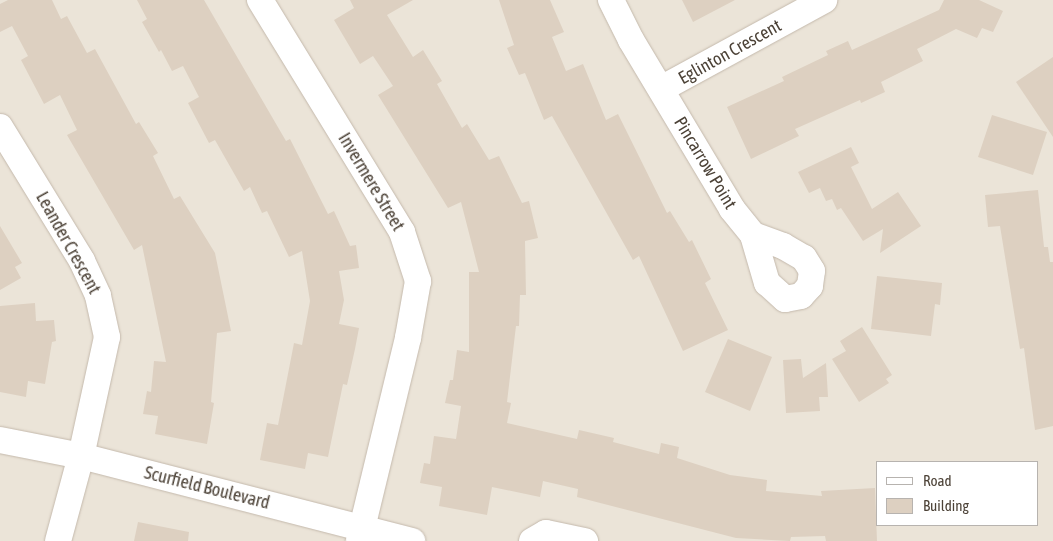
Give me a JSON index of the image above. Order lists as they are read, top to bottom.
{
  "streets": {
    "street": [
      "Eglinton Crescent",
      "Pincarrow Point",
      "Invermere Street",
      "Leander Crescent",
      "Scurfield Boulevard"
    ]
  },
  "crossings": [
    ["Eglinton Crescent", "Pincarrow Point"],
    ["Invermere Street", "Scurfield Boulevard"],
    ["Leander Crescent", "Scurfield Boulevard"]
  ],
  "legend": ["Road", "Building"]
}
